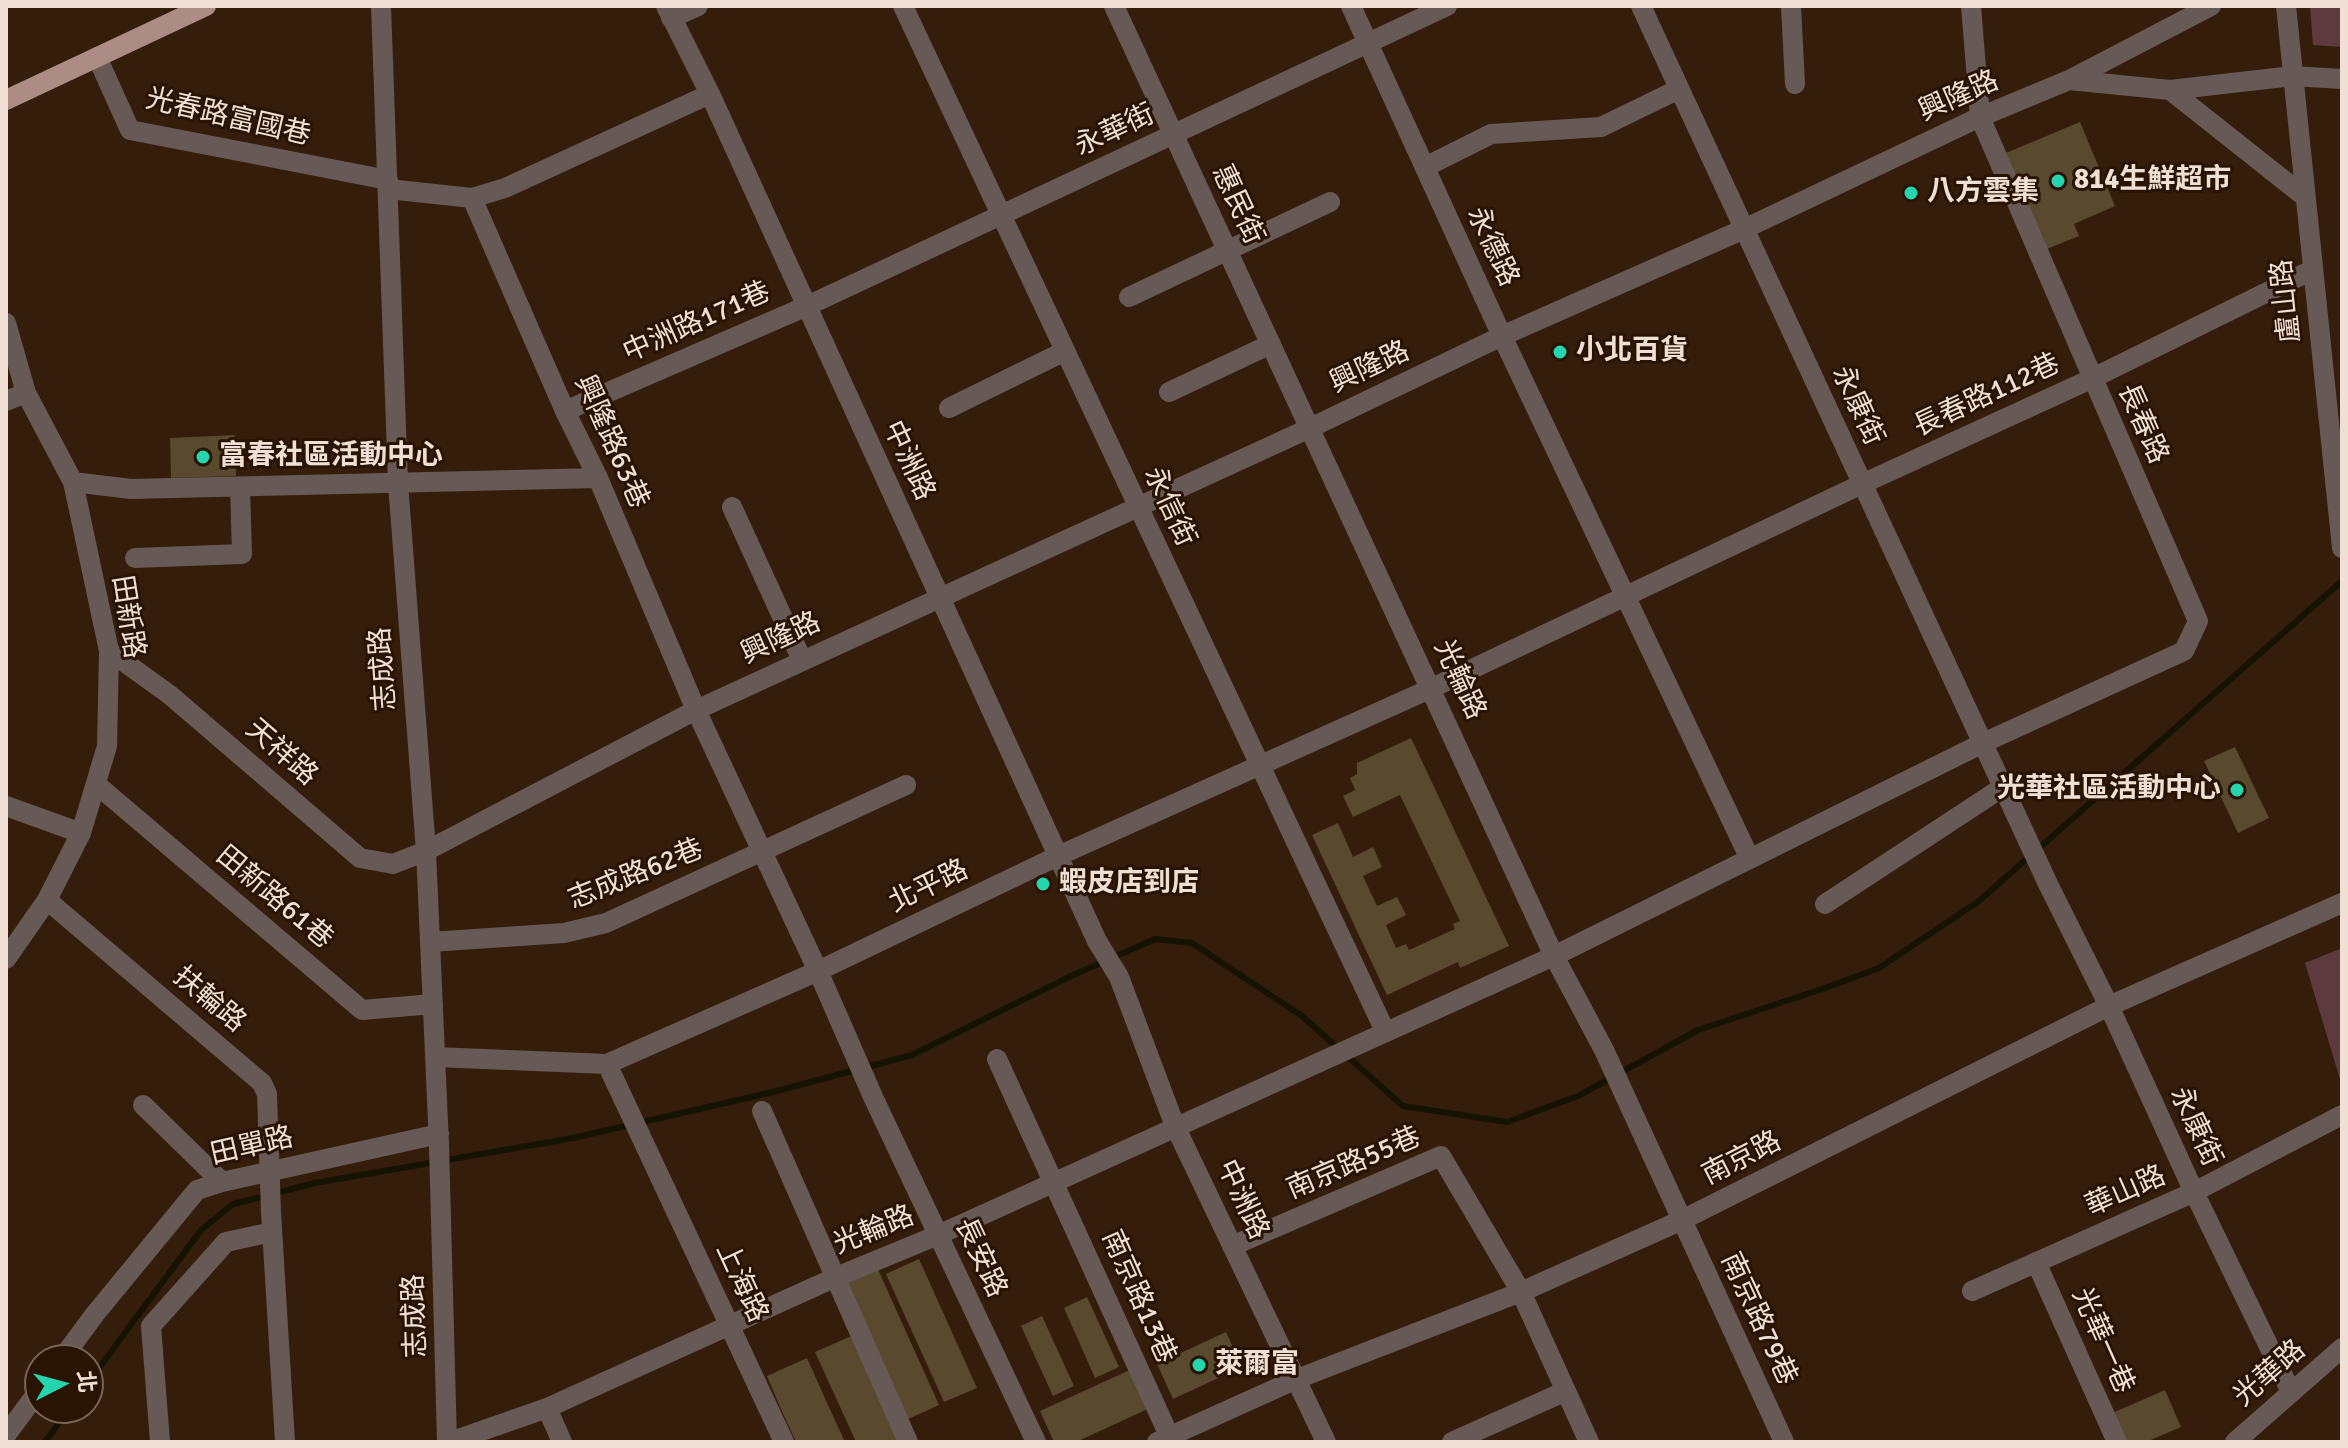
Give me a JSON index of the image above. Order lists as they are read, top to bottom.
{
  "streets": {
    "street": [
      "興隆路",
      "光春路富國巷",
      "永華街",
      "惠民街",
      "永德路",
      "盧山路",
      "中洲路171巷",
      "長春路112巷",
      "永康街",
      "長春路",
      "興隆路63巷",
      "中洲路",
      "永信街",
      "田新路",
      "志成路",
      "光輪路",
      "天祥路",
      "志成路62巷",
      "北平路",
      "田新路61巷",
      "扶輪路",
      "田單路",
      "南京路",
      "南京路55巷",
      "華山路",
      "長安路",
      "上海路",
      "南京路13巷",
      "南京路79巷",
      "光華一巷",
      "光華路"
    ]
  },
  "crossings": [
    ["興隆路", "惠民街"],
    ["興隆路", "永德路"],
    ["興隆路", "盧山路"],
    ["興隆路", "永康街"],
    ["興隆路", "長春路"],
    ["興隆路", "興隆路63巷"],
    ["興隆路", "中洲路"],
    ["興隆路", "永信街"],
    ["興隆路", "光輪路"],
    ["興隆路", "天祥路"],
    ["光春路富國巷", "志成路"],
    ["永華街", "惠民街"],
    ["永華街", "永德路"],
    ["永華街", "中洲路171巷"],
    ["永華街", "中洲路"],
    ["永華街", "永信街"],
    ["惠民街", "光輪路"],
    ["永德路", "長春路112巷"],
    ["永德路", "長春路"],
    ["永德路", "北平路"],
    ["盧山路", "長春路112巷"],
    ["中洲路171巷", "興隆路63巷"],
    ["中洲路171巷", "中洲路"],
    ["長春路112巷", "永康街"],
    ["長春路112巷", "長春路"],
    ["長春路112巷", "北平路"],
    ["永康街", "長春路"],
    ["永康街", "南京路"],
    ["永康街", "華山路"],
    ["永康街", "光華路"],
    ["長春路", "光輪路"],
    ["興隆路63巷", "天祥路"],
    ["中洲路", "光輪路"],
    ["中洲路", "北平路"],
    ["中洲路", "南京路"],
    ["中洲路", "南京路55巷"],
    ["永信街", "光輪路"],
    ["永信街", "北平路"],
    ["田新路", "天祥路"],
    ["田新路", "田新路61巷"],
    ["田新路", "扶輪路"],
    ["志成路", "光輪路"],
    ["志成路", "天祥路"],
    ["志成路", "志成路62巷"],
    ["志成路", "北平路"],
    ["志成路", "田新路61巷"],
    ["志成路", "田單路"],
    ["光輪路", "北平路"],
    ["光輪路", "南京路"],
    ["光輪路", "長安路"],
    ["光輪路", "上海路"],
    ["光輪路", "南京路13巷"],
    ["光輪路", "南京路79巷"],
    ["北平路", "長安路"],
    ["北平路", "上海路"],
    ["扶輪路", "田單路"],
    ["南京路", "南京路55巷"],
    ["南京路", "南京路13巷"],
    ["南京路", "南京路79巷"],
    ["華山路", "光華一巷"]
  ],
  "places": [
    "814生鮮超市",
    "八方雲集",
    "小北百貨",
    "富春社區活動中心",
    "光華社區活動中心",
    "蝦皮店到店",
    "萊爾富"
  ],
  "north": "right"
}
